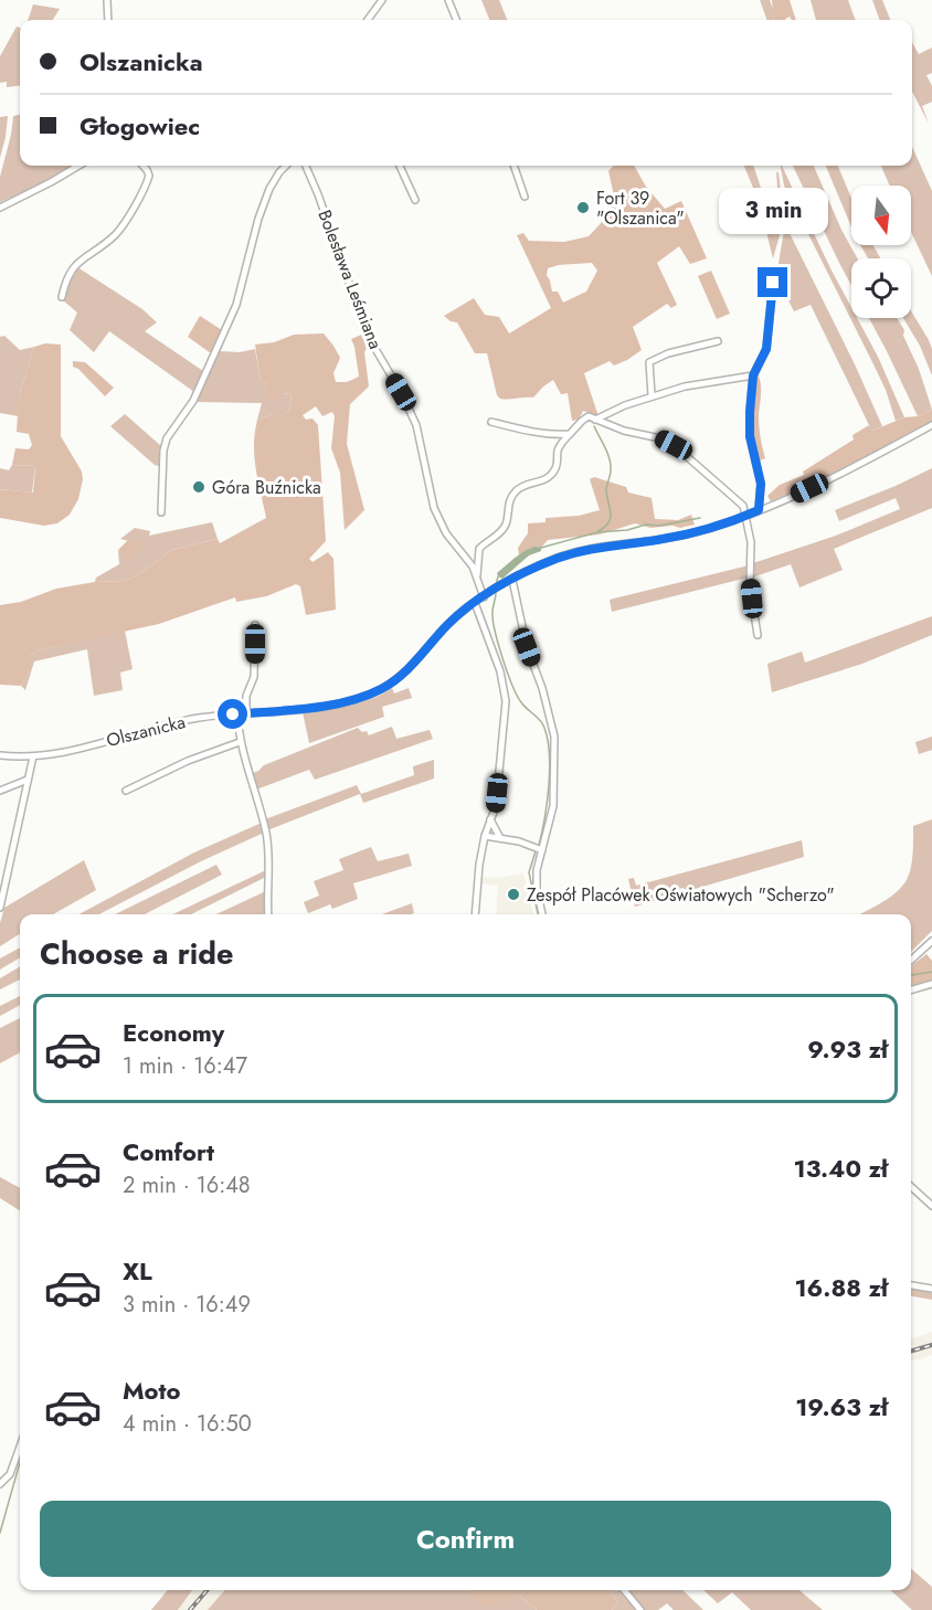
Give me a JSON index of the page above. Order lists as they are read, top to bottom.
{
  "streets": {
    "street": ["Bolesława Leśmiana", "Olszanicka"]
  },
  "places": ["Fort 39 \"Olszanica\"", "Góra Buźnicka", "Zespół Placówek Oświatowych \"Scherzo\""],
  "north": "bottom",
  "page": {
    "banner": ["Olszanicka", "Głogowiec"],
    "bubble": "3 min",
    "heading": "Choose a ride",
    "list": [
      {
        "name": "Economy",
        "note": "1 min · 16:47",
        "value": "9.93 zł"
      },
      {
        "name": "Comfort",
        "note": "2 min · 16:48",
        "value": "13.40 zł"
      },
      {
        "name": "XL",
        "note": "3 min · 16:49",
        "value": "16.88 zł"
      },
      {
        "name": "Moto",
        "note": "4 min · 16:50",
        "value": "19.63 zł"
      }
    ],
    "buttons": "Confirm"
  }
}
